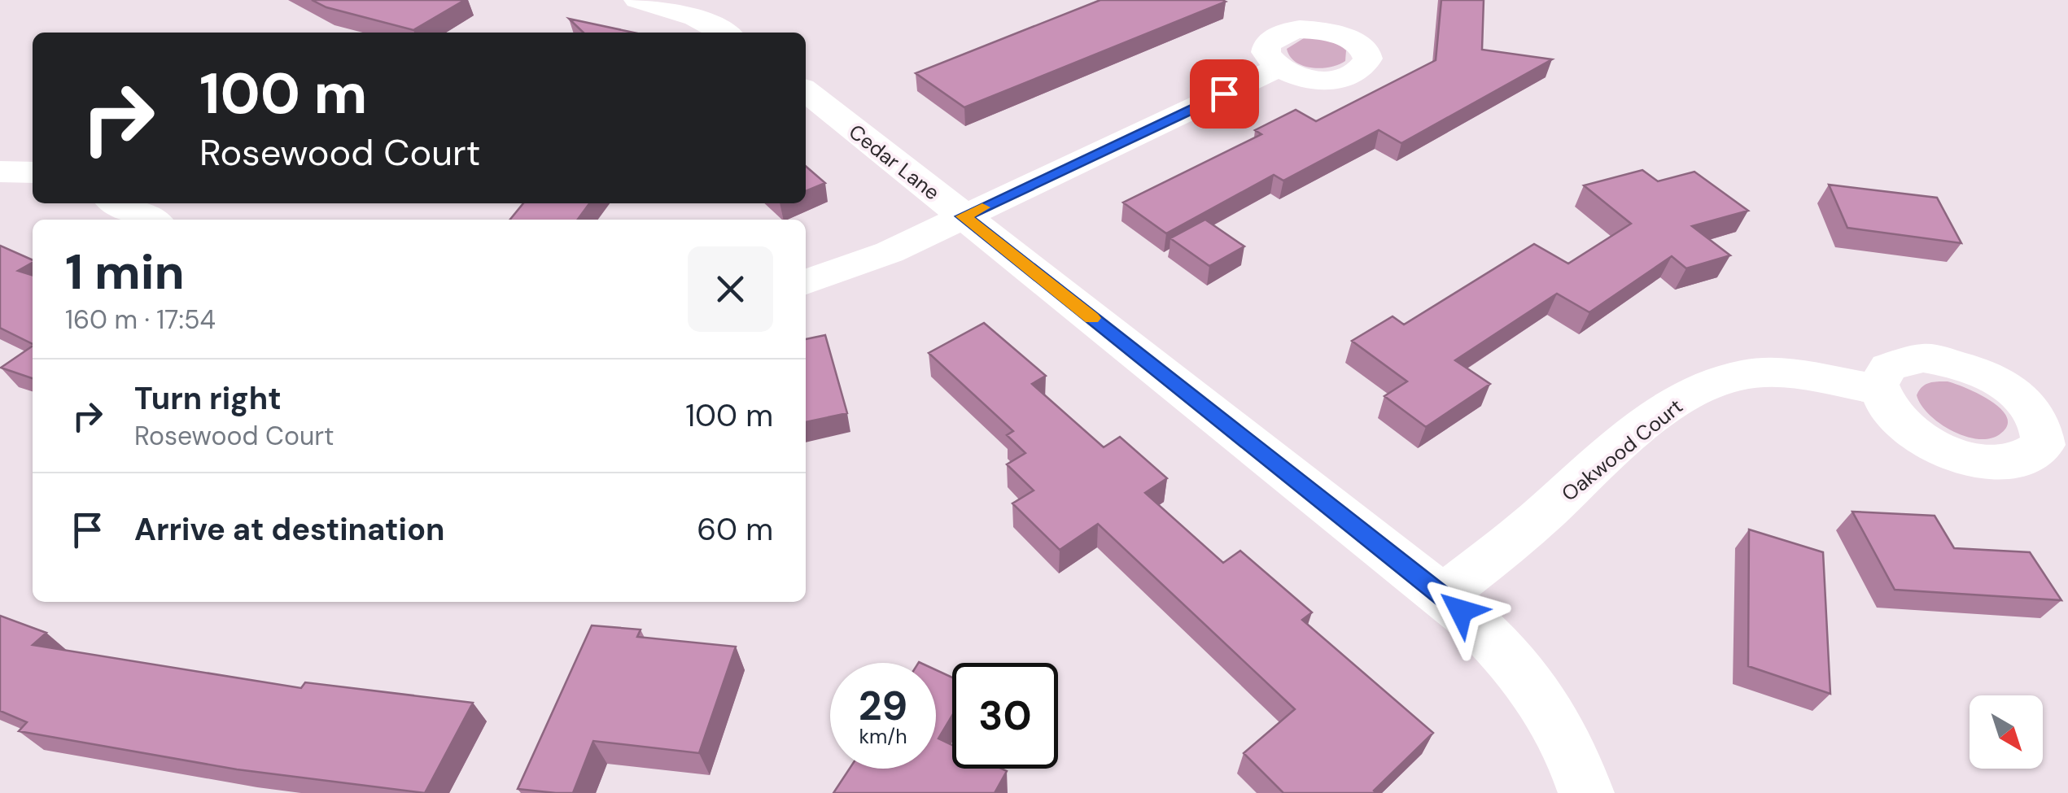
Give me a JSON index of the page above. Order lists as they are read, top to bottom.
{
  "streets": {
    "street": ["Cedar Lane", "Oakwood Court"]
  },
  "crossings": [
    ["Cedar Lane", "Oakwood Court"]
  ],
  "north": "bottom right",
  "page": {
    "turn": ["100 m", "Rosewood Court"],
    "heading": ["1 min", "160 m · 17:54"],
    "list": [
      {
        "name": "Turn right",
        "note": "Rosewood Court",
        "value": "100 m"
      },
      {
        "name": "Arrive at destination",
        "value": "60 m"
      }
    ],
    "speed": "29 km/h",
    "limit": "30"
  }
}
